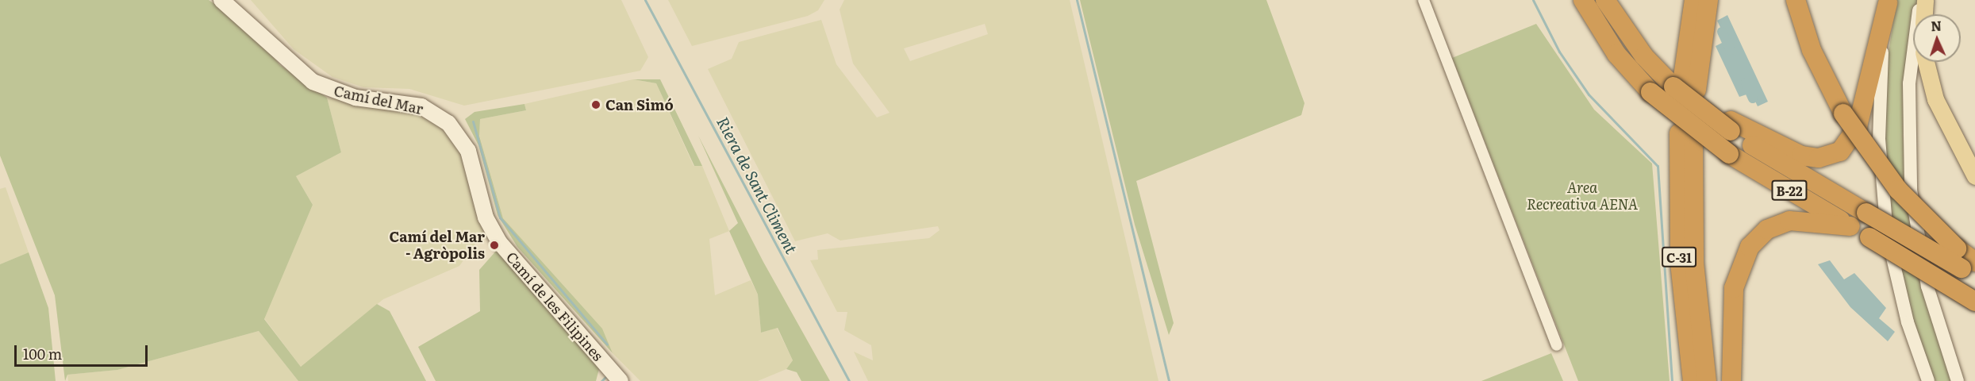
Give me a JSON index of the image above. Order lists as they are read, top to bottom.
{
  "streets": {
    "highway": ["B-22", "C-31"],
    "main road": ["Camí del Mar", "Camí de les Filipines"]
  },
  "crossings": [
    ["Camí del Mar", "Camí de les Filipines"]
  ],
  "water": ["Riera de Sant Climent"],
  "parks": ["Area Recreativa AENA"],
  "places": ["Can Simó", "Camí del Mar - Agròpolis"],
  "scale_bar": "100 m",
  "north": "top"
}
